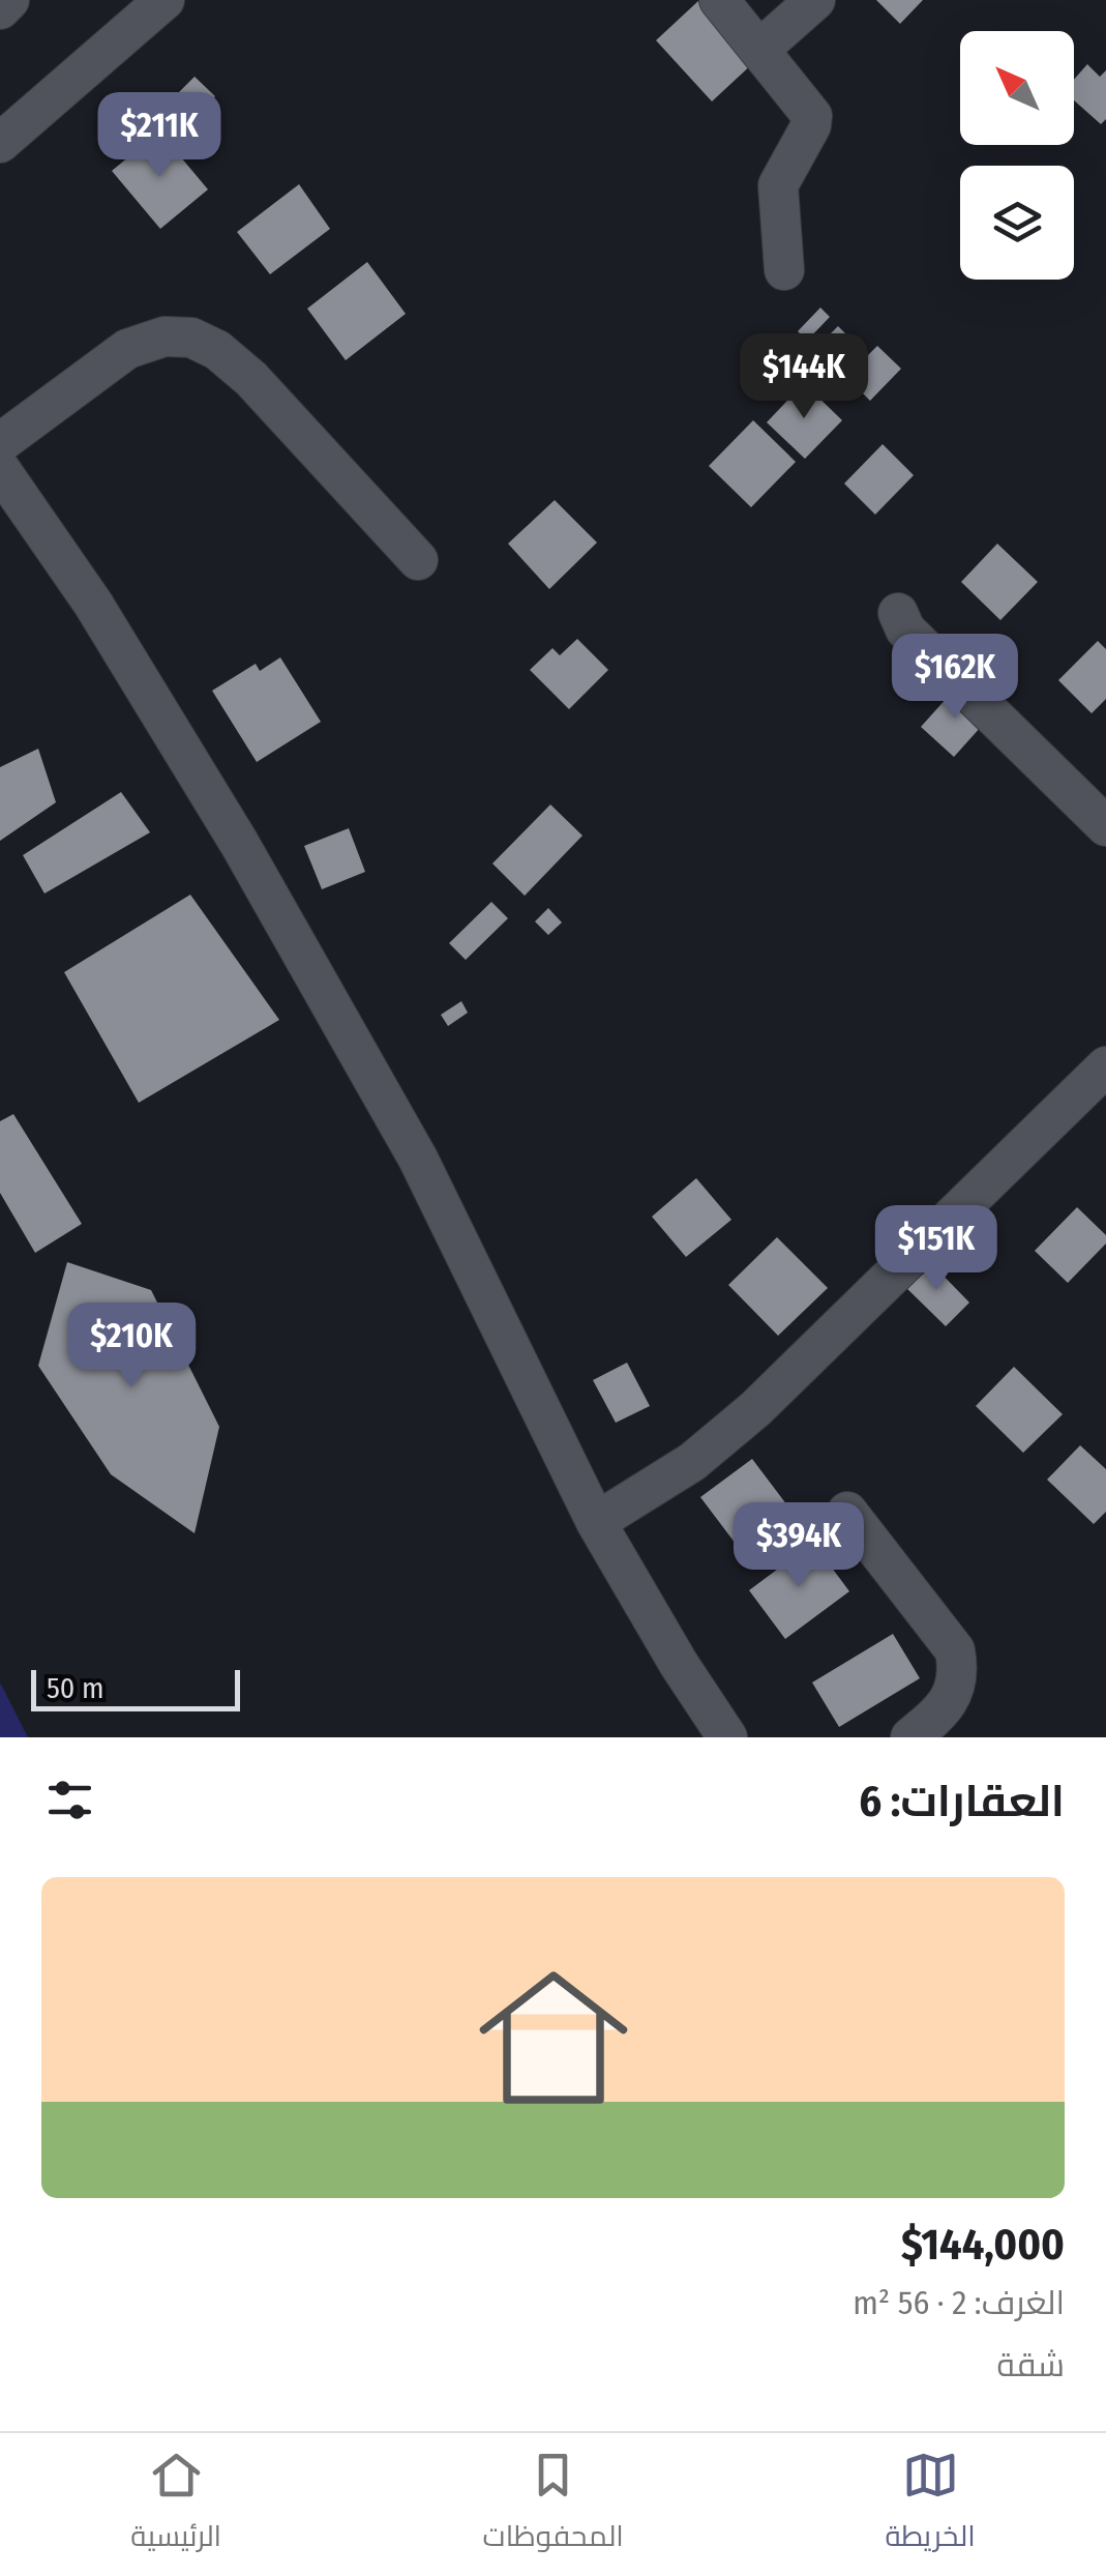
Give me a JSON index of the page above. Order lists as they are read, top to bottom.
{
  "scale_bar": "50 m",
  "north": "top left",
  "page": {
    "price": [
      "$211K",
      "$144K",
      "$162K",
      "$151K",
      "$210K",
      "$394K"
    ],
    "scale": "50 m",
    "heading": "العقارات: 6",
    "list": [
      {
        "name": "$144,000",
        "note": "الغرف: 2 · 56 m² · شقة"
      }
    ],
    "tabs": ["الخريطة", "المحفوظات", "الرئيسية"]
  }
}
